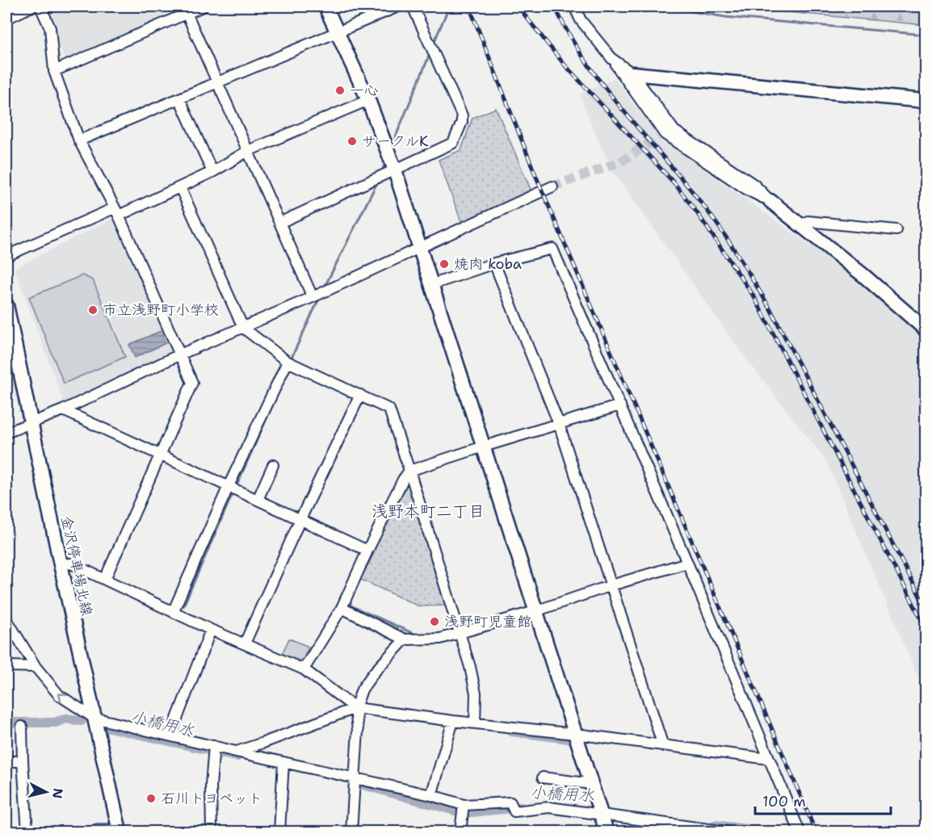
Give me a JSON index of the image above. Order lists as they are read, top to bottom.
{
  "streets": {
    "street": ["金沢停車場北線"]
  },
  "districts": ["浅野本町二丁目"],
  "water": ["小橋用水"],
  "places": [
    "一心",
    "サークルK",
    "焼肉 koba",
    "市立浅野町小学校",
    "浅野町児童館",
    "石川トヨペット"
  ],
  "scale_bar": "100 m",
  "north": "right"
}
